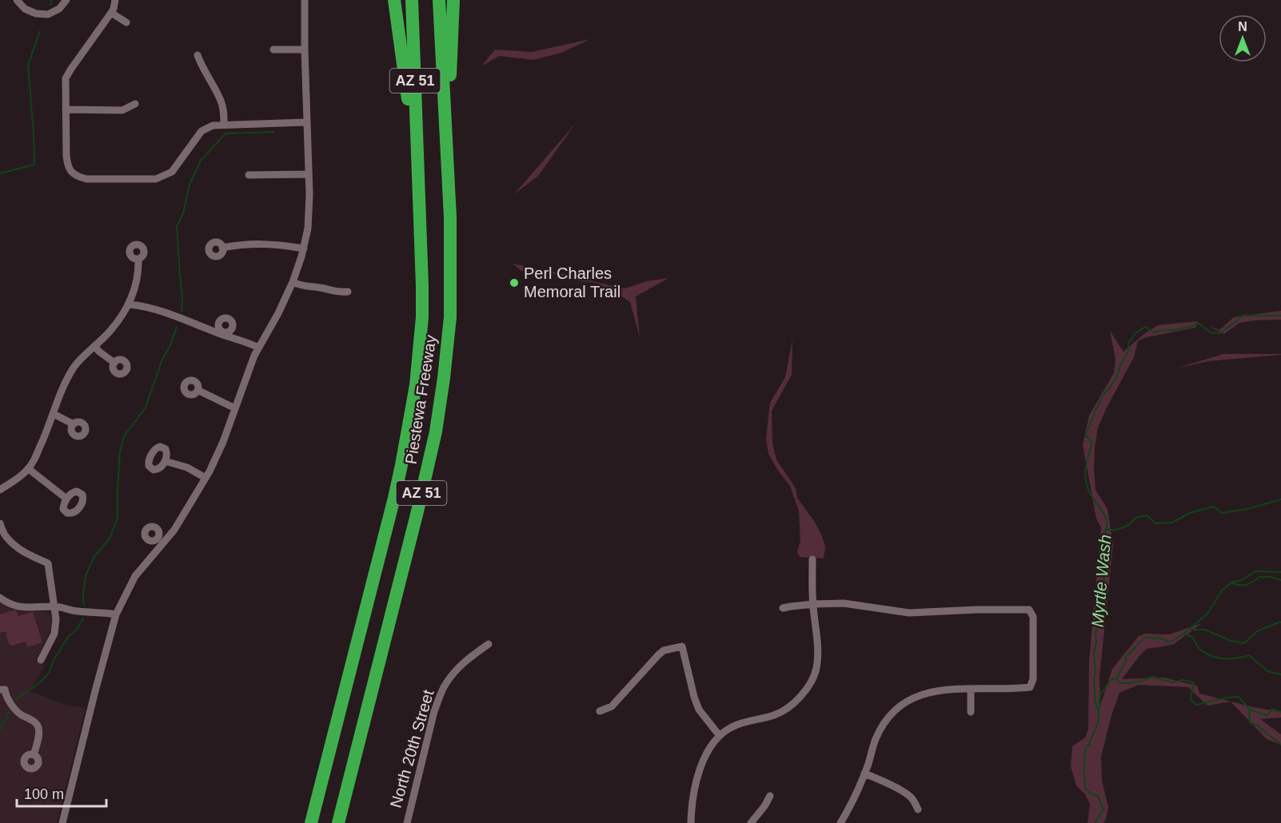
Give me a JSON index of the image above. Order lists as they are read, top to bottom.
{
  "streets": {
    "highway": ["AZ 51", "Piestewa Freeway"],
    "street": ["North 20th Street"]
  },
  "water": ["Myrtle Wash"],
  "places": ["Perl Charles Memoral Trail"],
  "scale_bar": "100 m",
  "north": "top"
}
